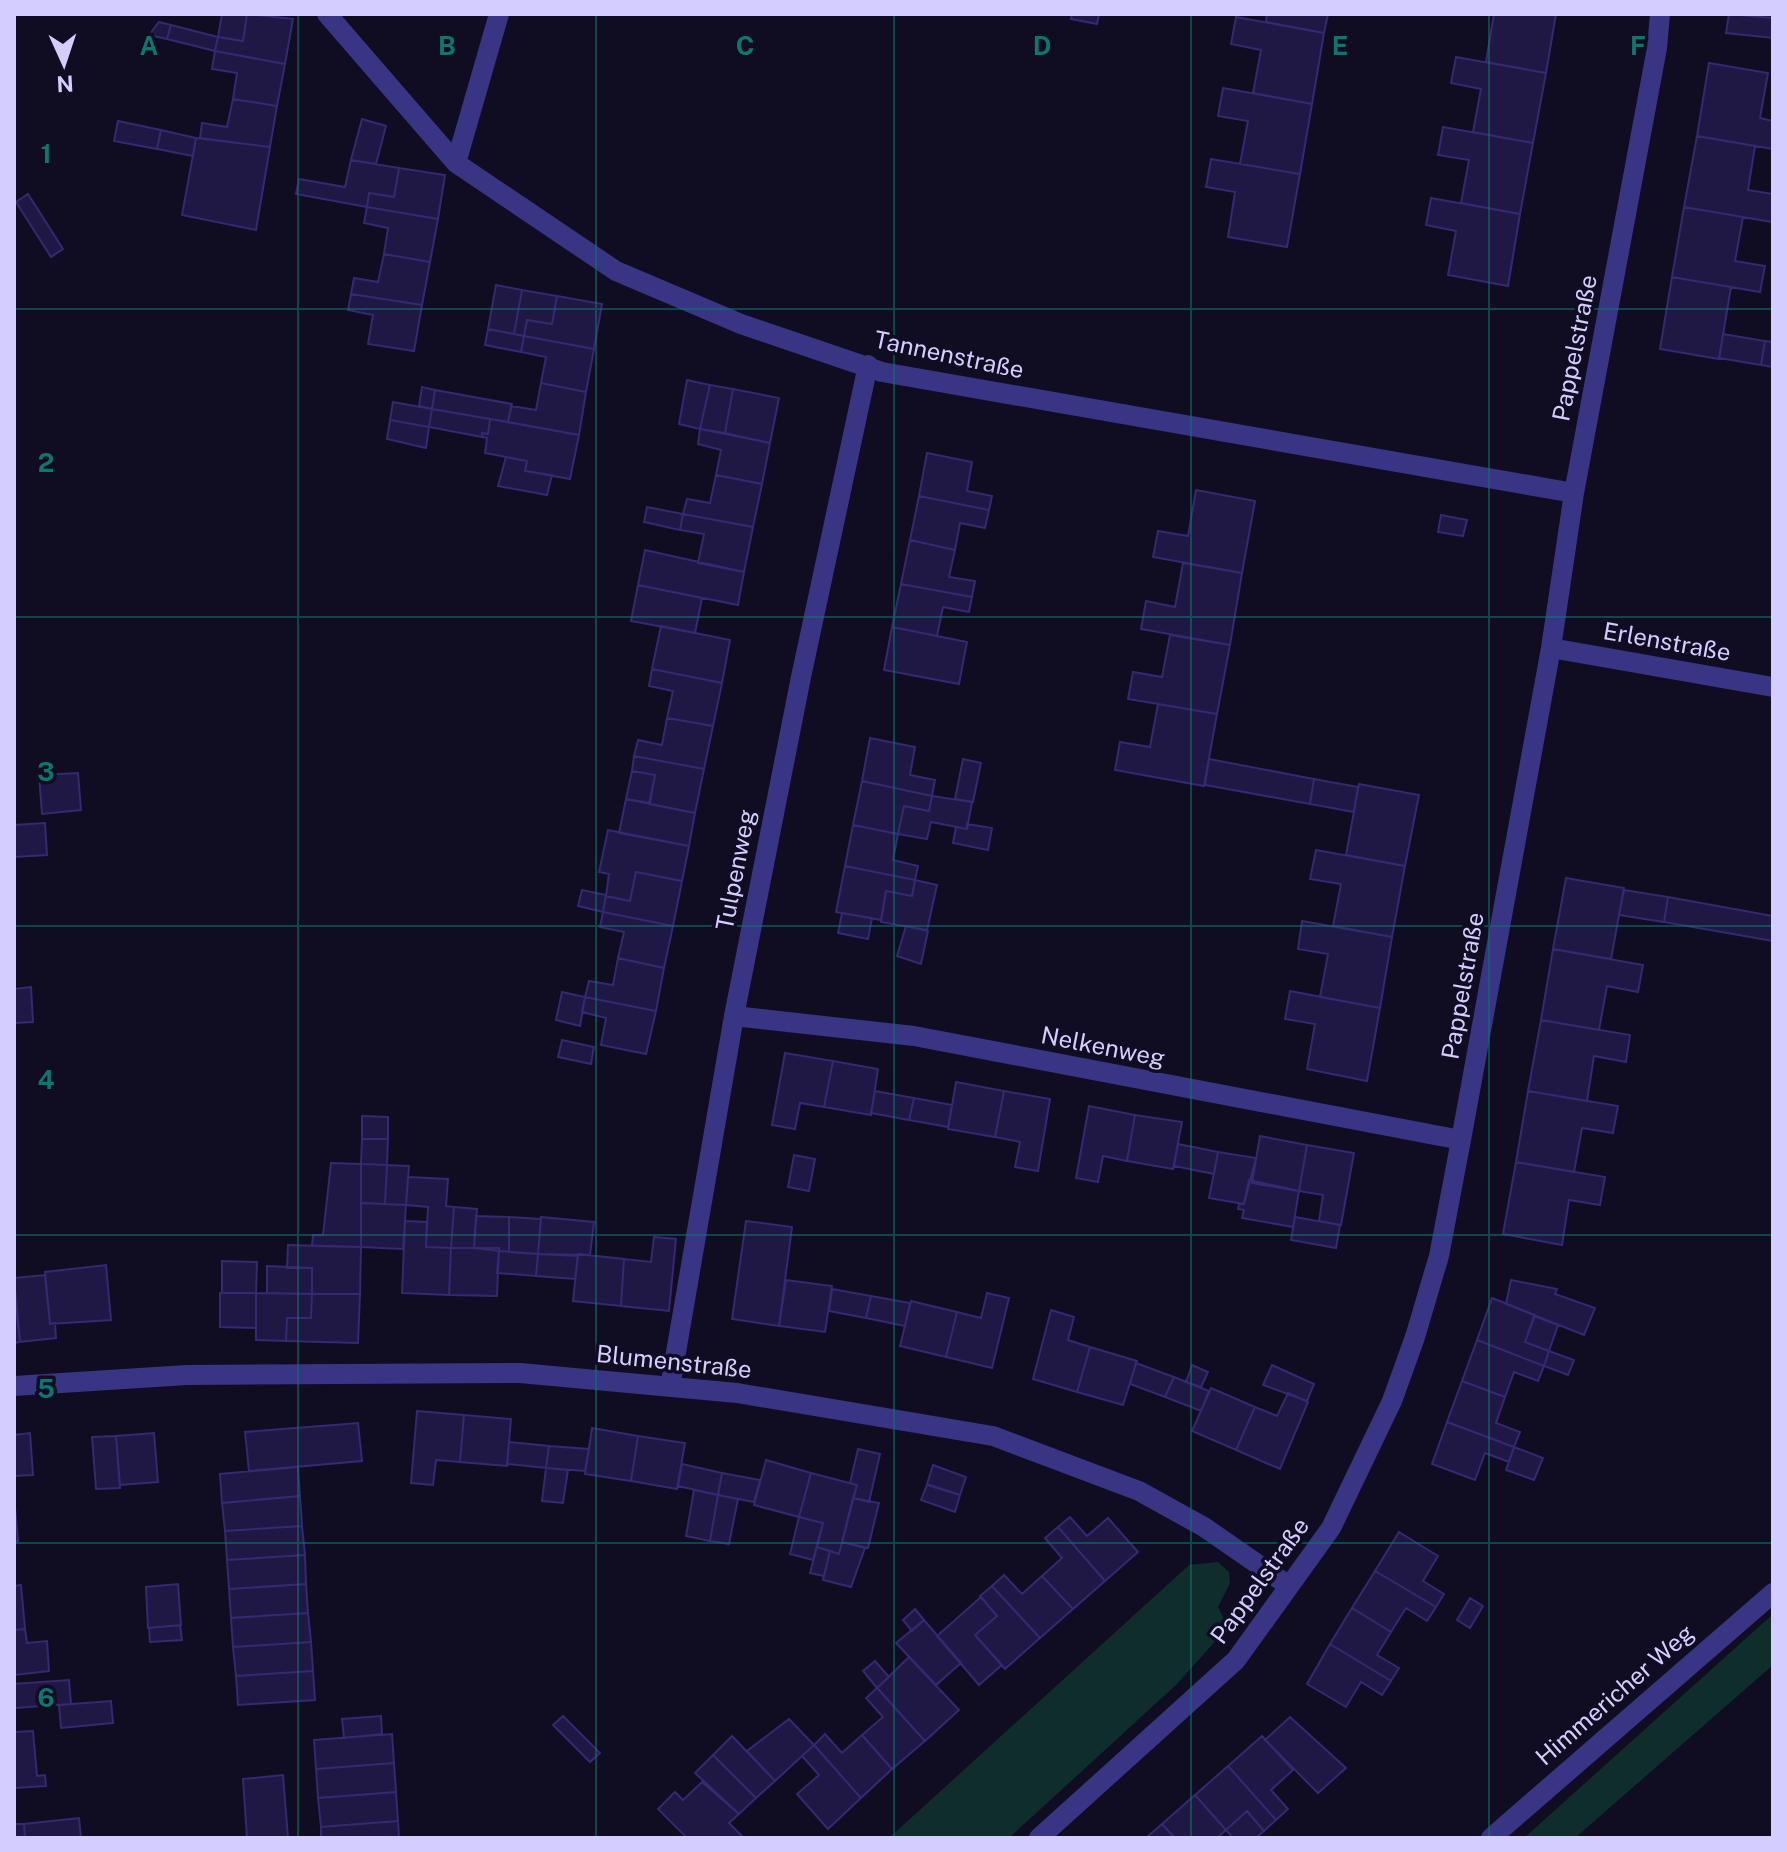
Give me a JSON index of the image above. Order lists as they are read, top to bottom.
{
  "streets": {
    "street": [
      "Pappelstraße",
      "Tannenstraße",
      "Erlenstraße",
      "Tulpenweg",
      "Nelkenweg",
      "Blumenstraße",
      "Himmericher Weg"
    ]
  },
  "crossings": [
    ["Pappelstraße", "Tannenstraße"],
    ["Pappelstraße", "Erlenstraße"],
    ["Pappelstraße", "Nelkenweg"],
    ["Pappelstraße", "Blumenstraße"],
    ["Tannenstraße", "Tulpenweg"],
    ["Tulpenweg", "Nelkenweg"],
    ["Tulpenweg", "Blumenstraße"]
  ],
  "north": "bottom",
  "grid": {
    "columns": [
      "A",
      "B",
      "C",
      "D",
      "E",
      "F"
    ],
    "rows": [
      "1",
      "2",
      "3",
      "4",
      "5",
      "6"
    ]
  }
}
